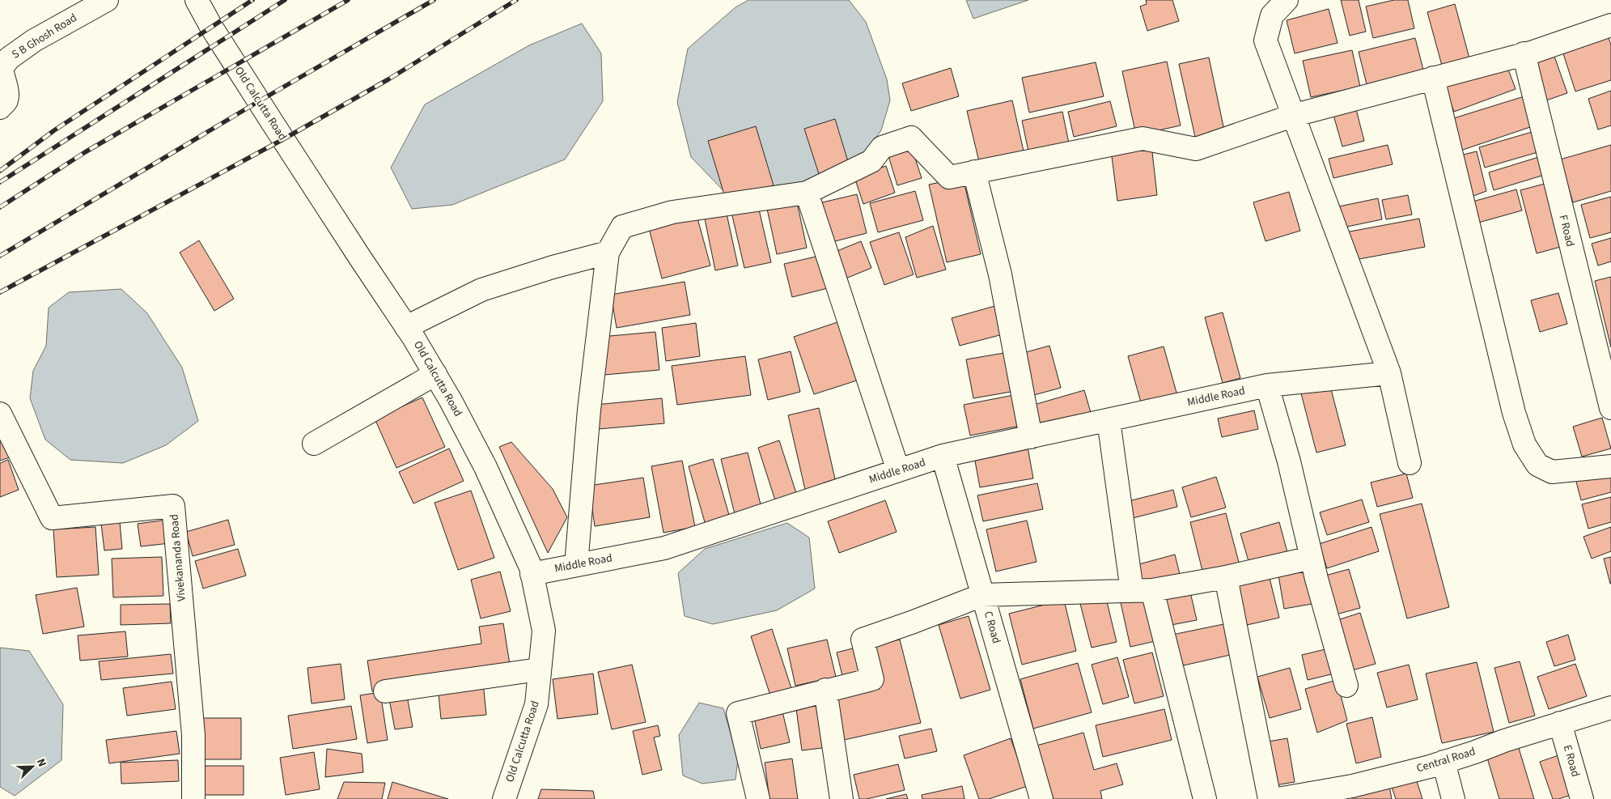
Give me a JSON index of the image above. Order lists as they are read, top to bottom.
{
  "streets": {
    "street": [
      "S B Ghosh Road",
      "Old Calcutta Road",
      "F Road",
      "Middle Road",
      "Vivekananda Road",
      "C Road",
      "Central Road",
      "E Road"
    ]
  },
  "crossings": [
    ["Old Calcutta Road", "Middle Road"],
    ["Middle Road", "C Road"],
    ["Central Road", "E Road"]
  ],
  "north": "top right"
}
